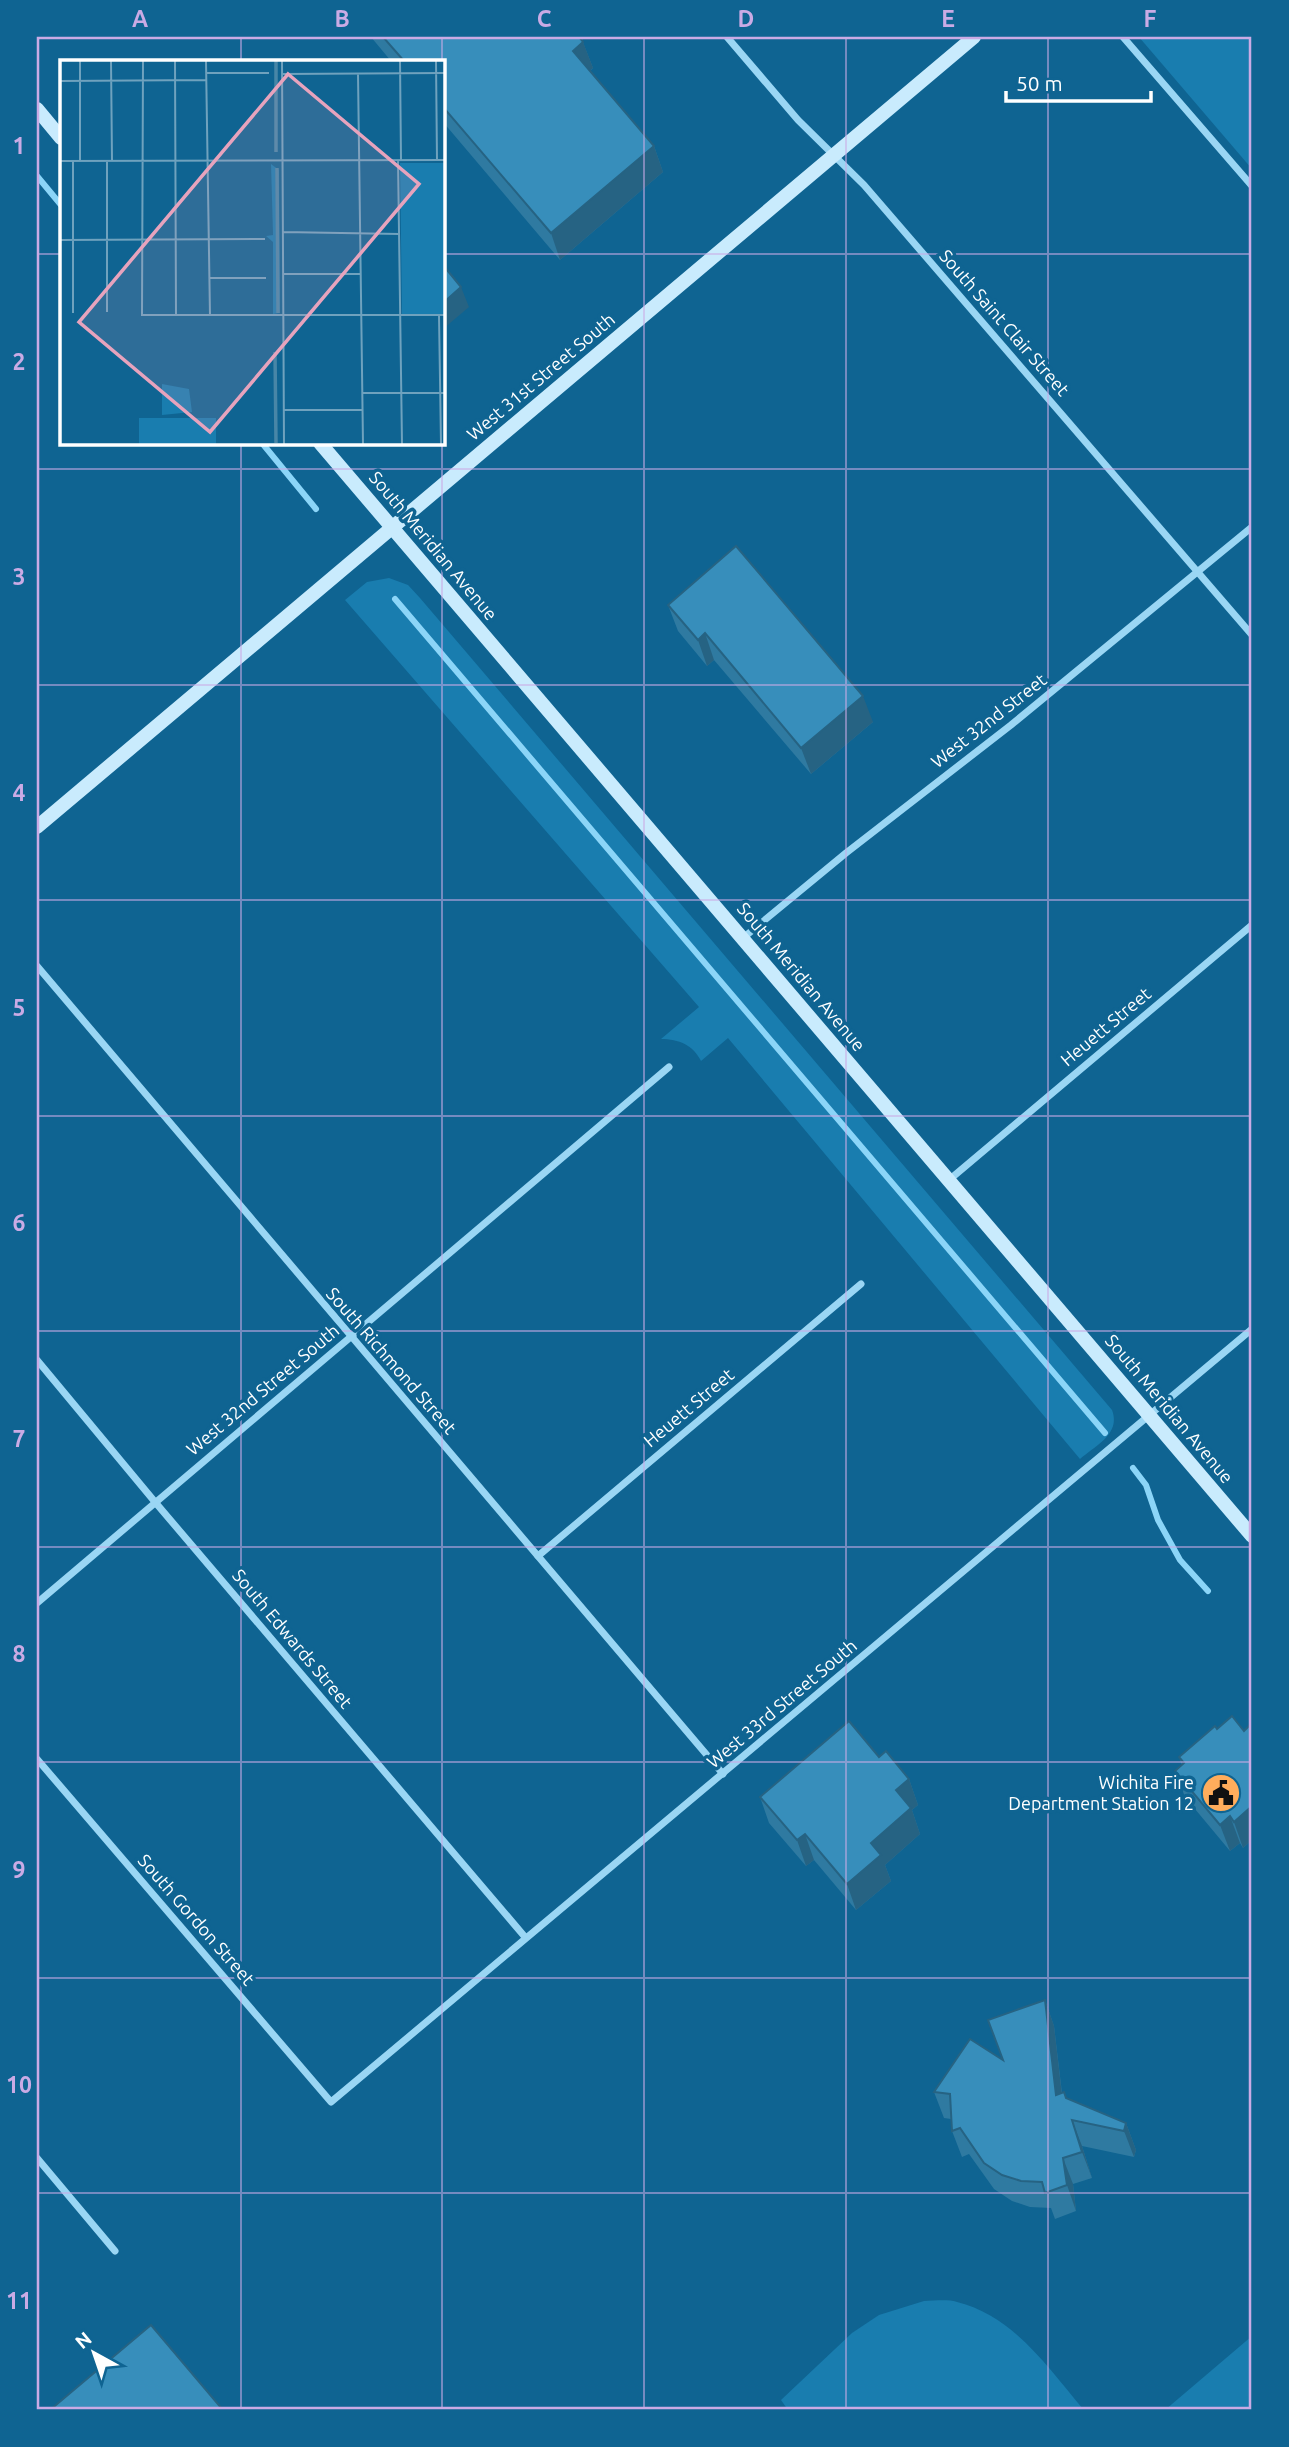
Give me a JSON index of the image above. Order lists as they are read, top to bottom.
{
  "streets": {
    "main road": ["West 31st Street South", "South Meridian Avenue"],
    "street": [
      "South Saint Clair Street",
      "West 32nd Street",
      "Heuett Street",
      "South Richmond Street",
      "West 32nd Street South",
      "South Edwards Street",
      "West 33rd Street South",
      "South Gordon Street"
    ]
  },
  "crossings": [
    ["South Saint Clair Street", "West 31st Street South"],
    ["South Saint Clair Street", "West 32nd Street"],
    ["West 31st Street South", "South Meridian Avenue"],
    ["South Meridian Avenue", "West 32nd Street"],
    ["South Meridian Avenue", "Heuett Street"],
    ["South Meridian Avenue", "West 33rd Street South"],
    ["Heuett Street", "South Richmond Street"],
    ["South Richmond Street", "West 32nd Street South"],
    ["South Richmond Street", "West 33rd Street South"],
    ["West 32nd Street South", "South Edwards Street"],
    ["South Edwards Street", "West 33rd Street South"],
    ["West 33rd Street South", "South Gordon Street"]
  ],
  "places": {
    "public building": ["Wichita Fire Department Station 12"]
  },
  "scale_bar": "50 m",
  "north": "top left",
  "grid": {
    "columns": [
      "A",
      "B",
      "C",
      "D",
      "E",
      "F"
    ],
    "rows": [
      "1",
      "2",
      "3",
      "4",
      "5",
      "6",
      "7",
      "8",
      "9",
      "10",
      "11"
    ]
  }
}
